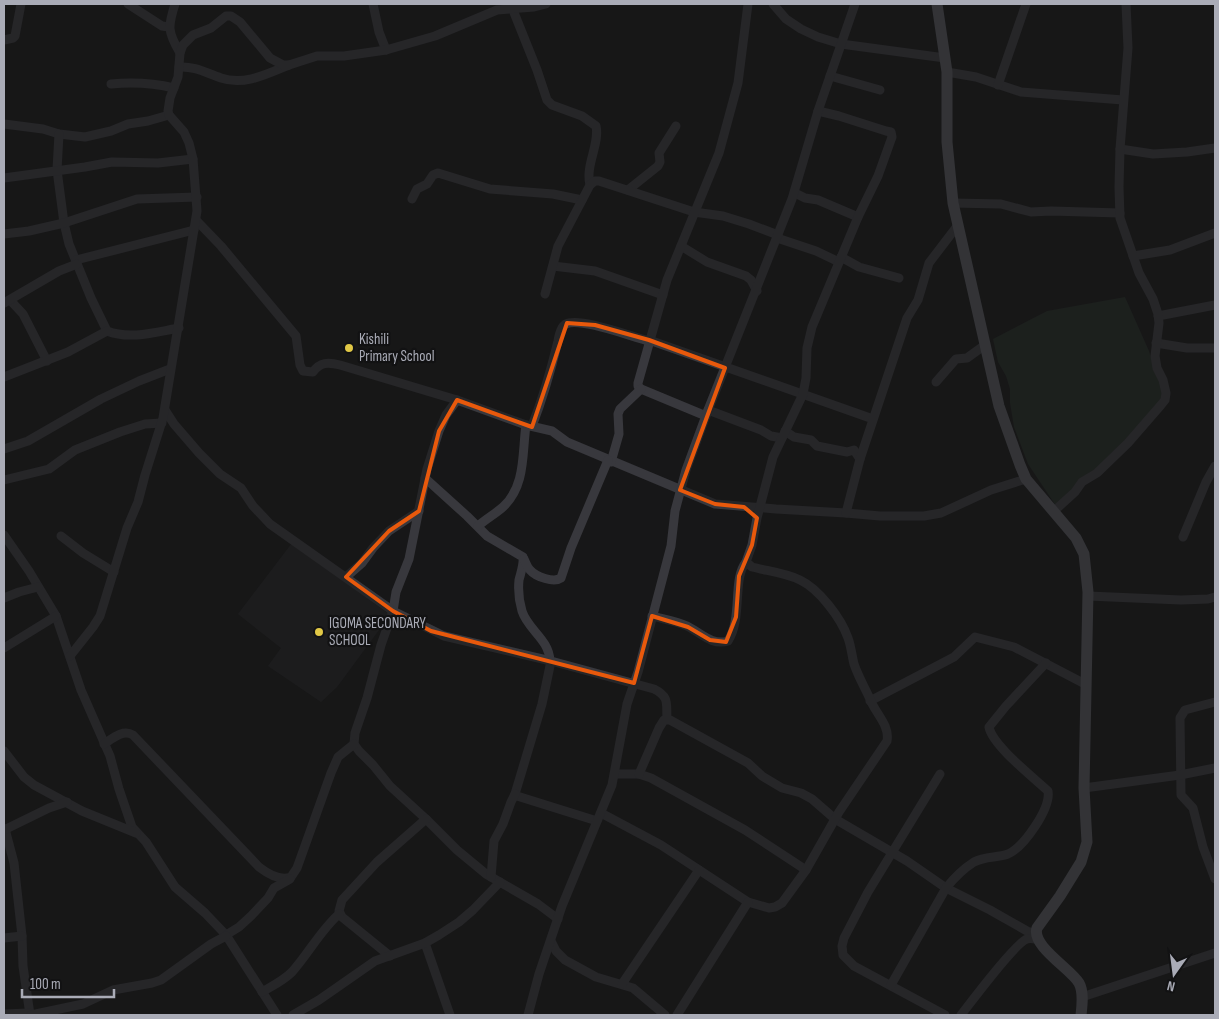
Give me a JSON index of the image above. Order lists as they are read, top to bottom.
{
  "places": ["Kishili Primary School", "IGOMA SECONDARY SCHOOL"],
  "scale_bar": "100 m",
  "north": "bottom"
}
